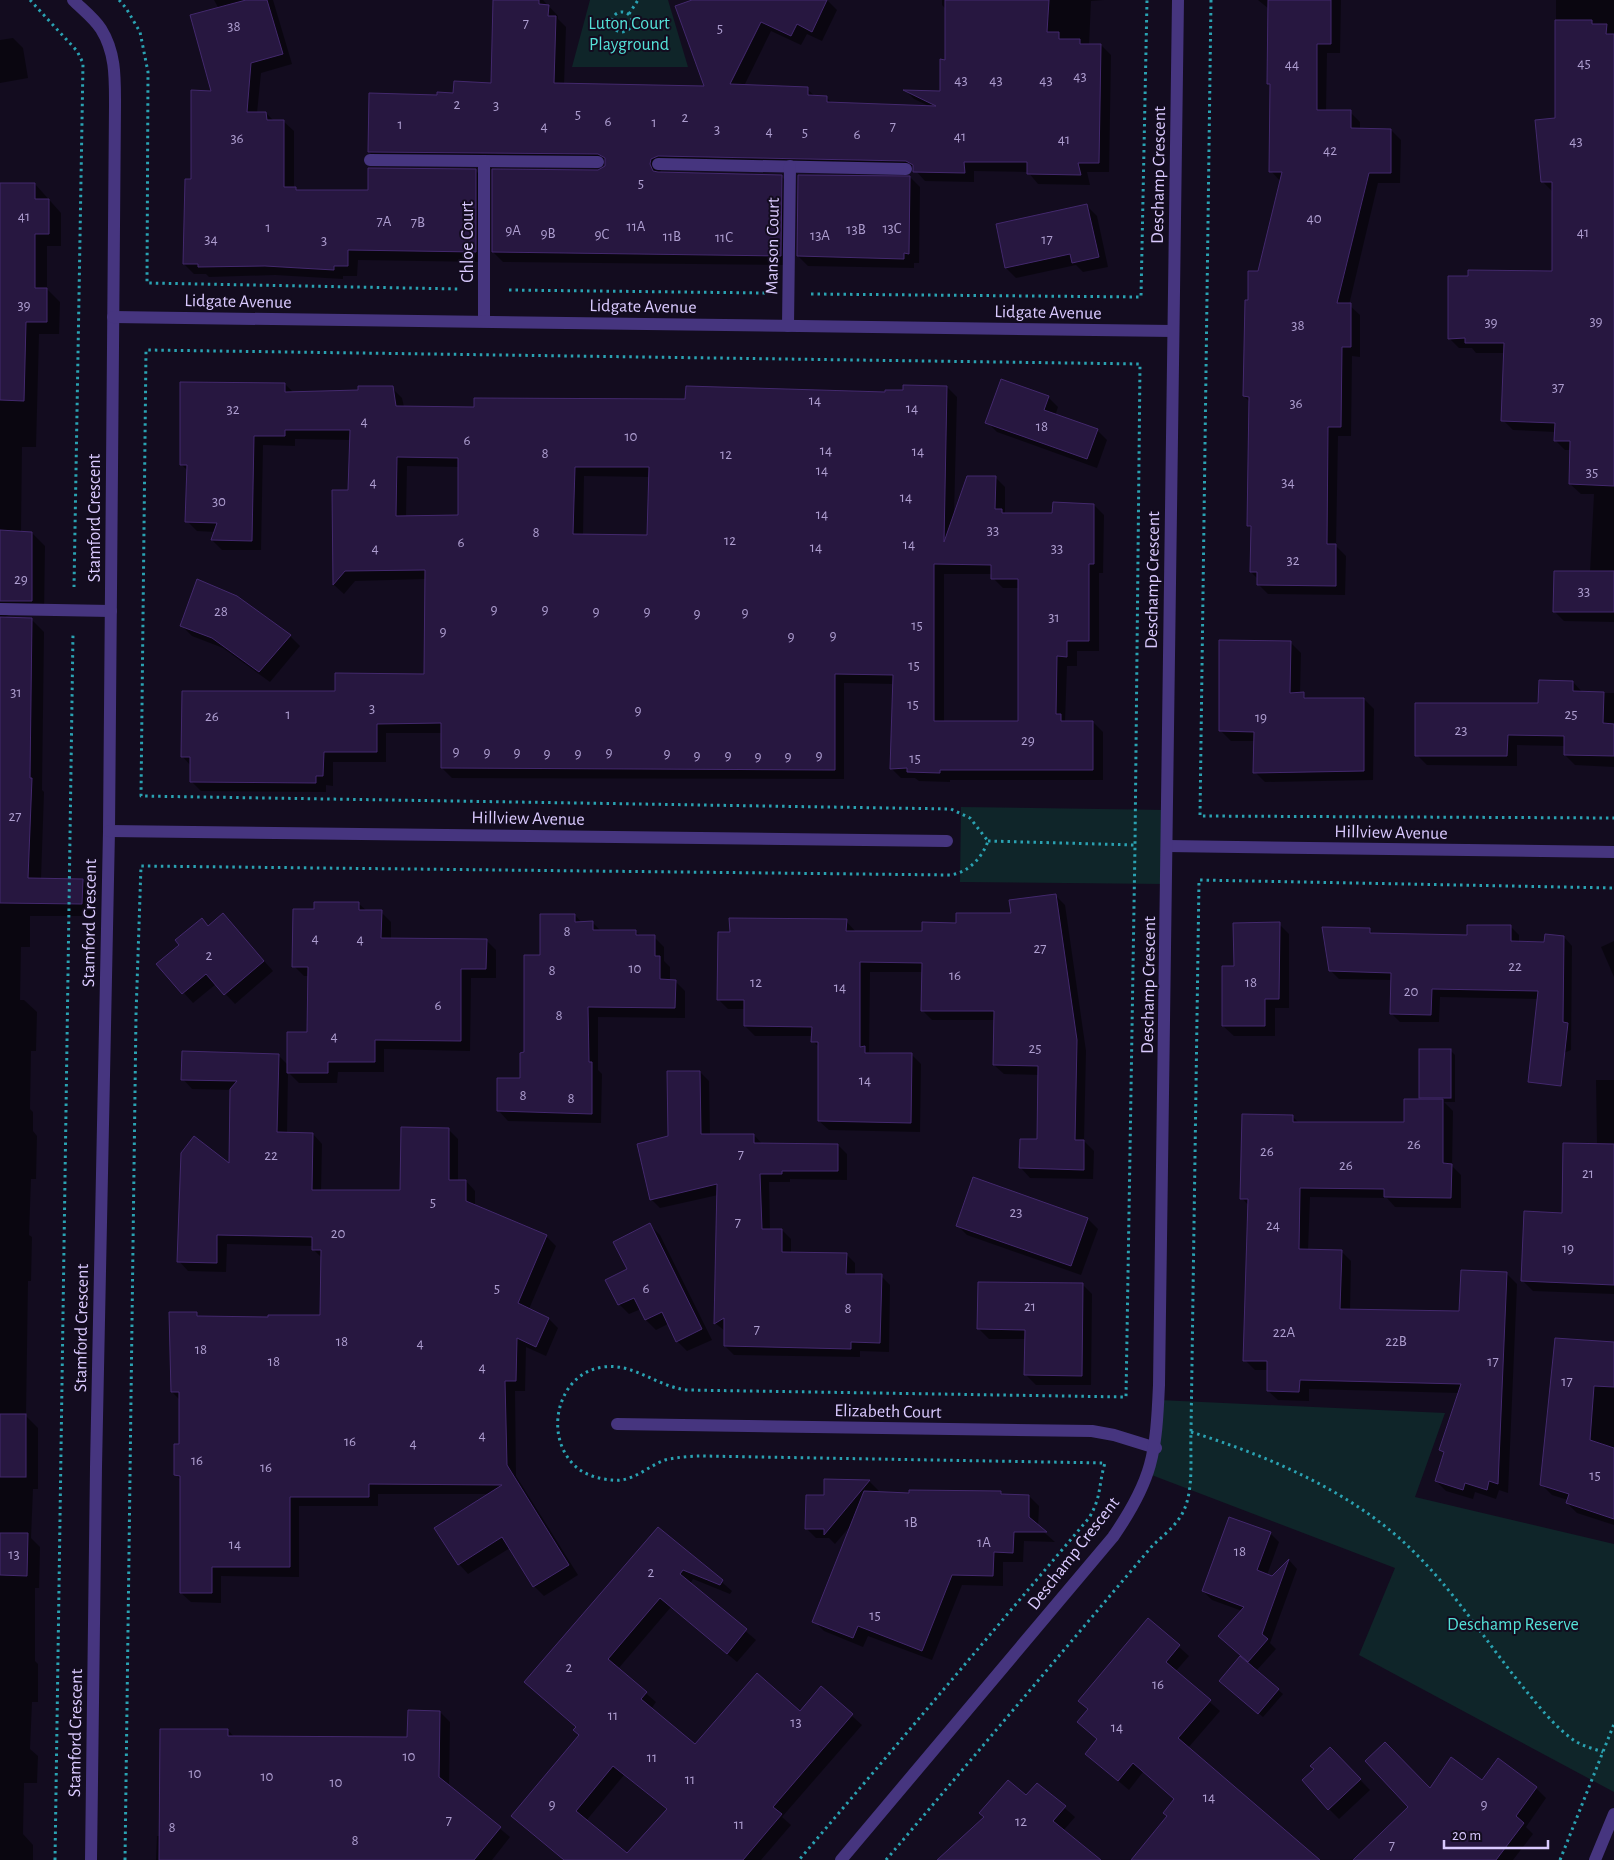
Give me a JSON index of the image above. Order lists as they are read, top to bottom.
{
  "streets": {
    "street": [
      "Deschamp Crescent",
      "Chloe Court",
      "Manson Court",
      "Lidgate Avenue",
      "Stamford Crescent",
      "Hillview Avenue",
      "Elizabeth Court"
    ]
  },
  "crossings": [
    ["Deschamp Crescent", "Lidgate Avenue"],
    ["Deschamp Crescent", "Hillview Avenue"],
    ["Deschamp Crescent", "Elizabeth Court"],
    ["Chloe Court", "Lidgate Avenue"],
    ["Manson Court", "Lidgate Avenue"],
    ["Lidgate Avenue", "Stamford Crescent"],
    ["Stamford Crescent", "Hillview Avenue"]
  ],
  "parks": ["Luton Court Playground", "Deschamp Reserve"],
  "house_numbers": [
    "7",
    "38",
    "5",
    "45",
    "44",
    "43",
    "43",
    "43",
    "43",
    "2",
    "3",
    "5",
    "2",
    "6",
    "1",
    "1",
    "4",
    "7",
    "3",
    "4",
    "5",
    "6",
    "41",
    "36",
    "41",
    "43",
    "42",
    "5",
    "41",
    "40",
    "7A",
    "7B",
    "11A",
    "1",
    "13C",
    "13B",
    "9A",
    "41",
    "9B",
    "9C",
    "13A",
    "11B",
    "11C",
    "34",
    "17",
    "3",
    "39",
    "39",
    "39",
    "38",
    "37",
    "14",
    "36",
    "14",
    "32",
    "4",
    "18",
    "10",
    "6",
    "14",
    "14",
    "8",
    "12",
    "14",
    "35",
    "4",
    "34",
    "14",
    "30",
    "14",
    "33",
    "8",
    "12",
    "6",
    "14",
    "14",
    "4",
    "33",
    "32",
    "29",
    "33",
    "9",
    "9",
    "28",
    "9",
    "9",
    "9",
    "9",
    "31",
    "15",
    "9",
    "9",
    "9",
    "15",
    "31",
    "15",
    "3",
    "9",
    "1",
    "25",
    "26",
    "19",
    "23",
    "29",
    "9",
    "9",
    "9",
    "9",
    "9",
    "9",
    "9",
    "9",
    "9",
    "9",
    "9",
    "9",
    "15",
    "27",
    "8",
    "4",
    "4",
    "27",
    "2",
    "22",
    "10",
    "8",
    "16",
    "12",
    "18",
    "14",
    "20",
    "6",
    "8",
    "4",
    "25",
    "14",
    "8",
    "8",
    "26",
    "26",
    "7",
    "22",
    "26",
    "21",
    "5",
    "23",
    "7",
    "24",
    "20",
    "19",
    "5",
    "6",
    "21",
    "8",
    "7",
    "22A",
    "18",
    "22B",
    "4",
    "18",
    "18",
    "17",
    "4",
    "17",
    "4",
    "16",
    "4",
    "16",
    "16",
    "15",
    "1B",
    "1A",
    "14",
    "18",
    "13",
    "2",
    "15",
    "2",
    "16",
    "11",
    "13",
    "14",
    "10",
    "11",
    "10",
    "10",
    "11",
    "10",
    "14",
    "9",
    "9",
    "7",
    "12",
    "11",
    "8",
    "8",
    "7"
  ],
  "scale_bar": "20 m"
}
